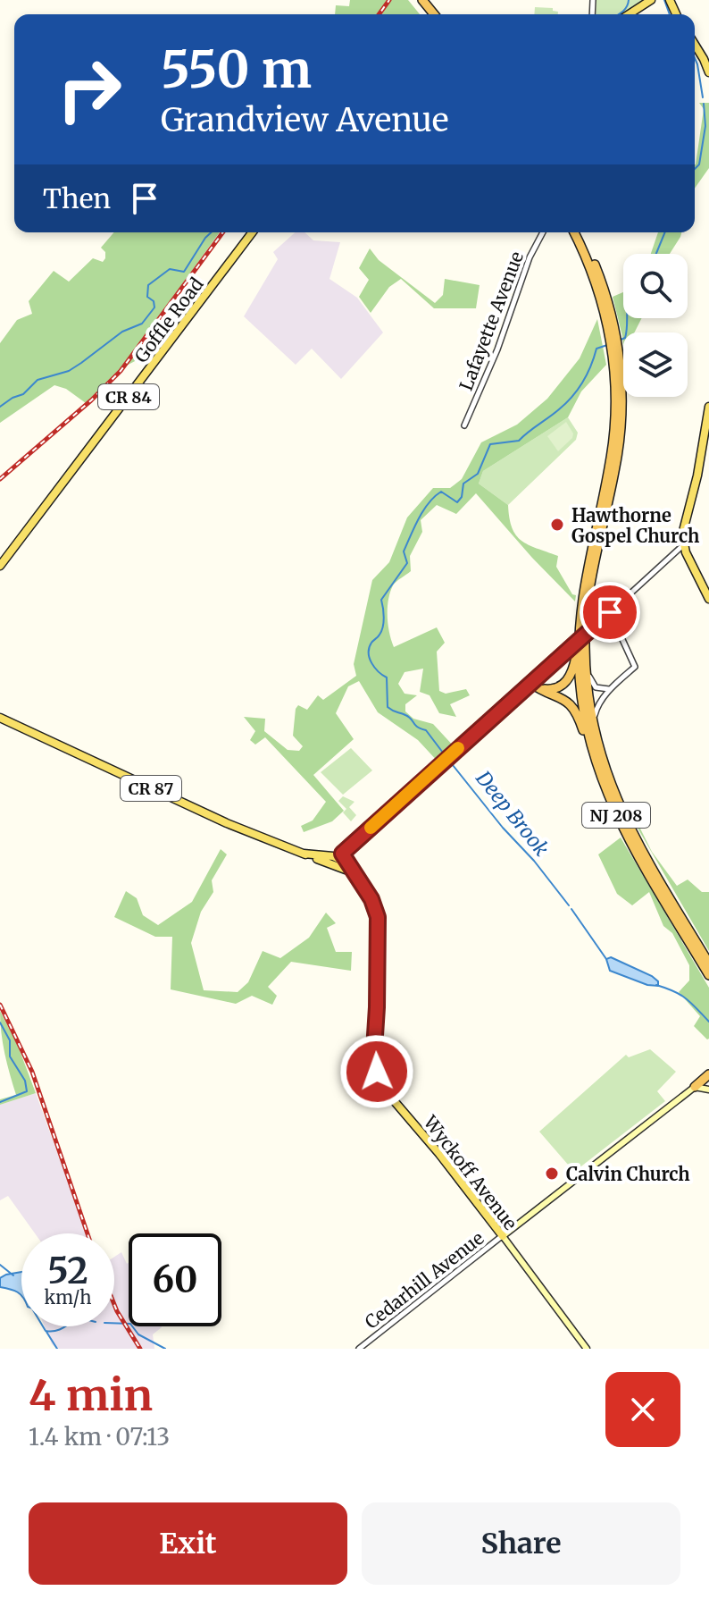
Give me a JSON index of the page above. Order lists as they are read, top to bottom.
{
  "streets": {
    "highway": ["NJ 208"],
    "main road": [
      "Goffle Road",
      "CR 84",
      "CR 87",
      "Wyckoff Avenue",
      "Cedarhill Avenue"
    ],
    "street": ["Lafayette Avenue"]
  },
  "crossings": [
    ["Wyckoff Avenue", "Cedarhill Avenue"]
  ],
  "water": ["Deep Brook"],
  "places": ["Hawthorne Gospel Church", "Calvin Church"],
  "page": {
    "turn": ["550 m", "Grandview Avenue"],
    "then": "Then",
    "speed": "52 km/h",
    "limit": "60",
    "heading": ["4 min", "1.4 km · 07:13"],
    "buttons": ["Exit", "Share"]
  }
}
